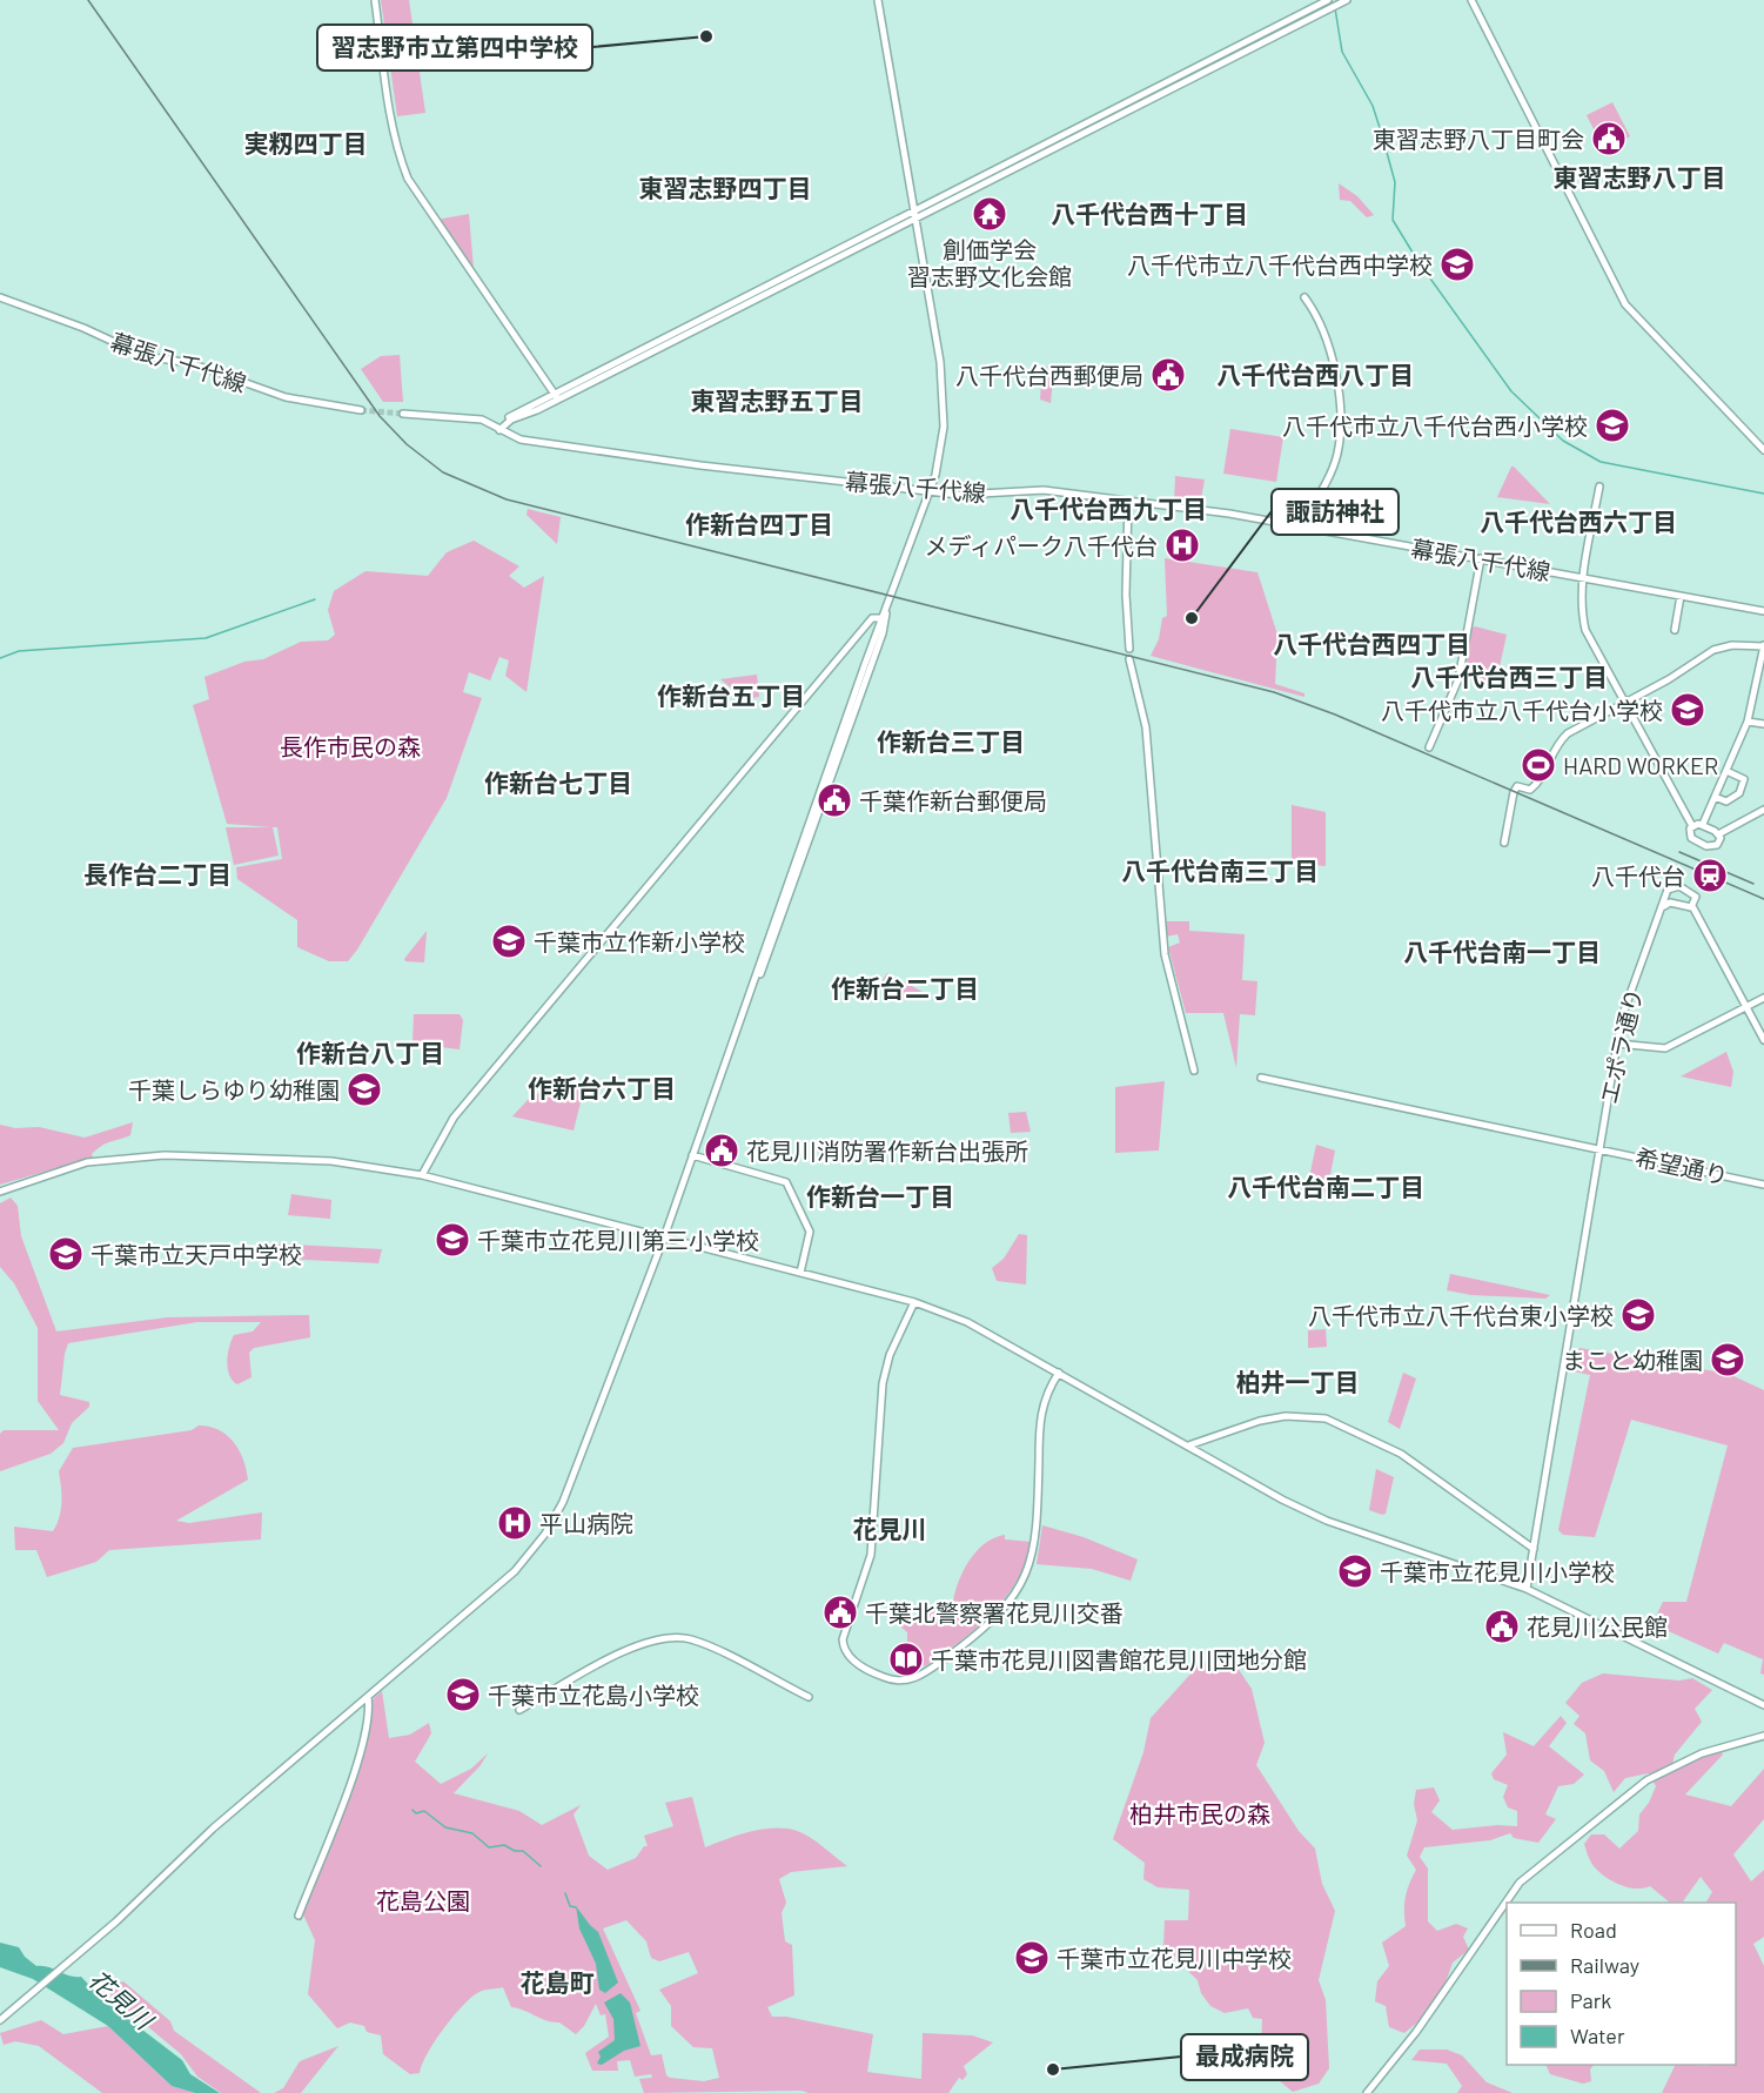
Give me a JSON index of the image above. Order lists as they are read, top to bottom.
{
  "streets": {
    "street": ["幕張八千代線", "エポラ通り", "希望通り"]
  },
  "crossings": [
    ["エポラ通り", "希望通り"]
  ],
  "districts": [
    "実籾四丁目",
    "東習志野八丁目",
    "東習志野四丁目",
    "八千代台西十丁目",
    "八千代台西八丁目",
    "東習志野五丁目",
    "八千代台西九丁目",
    "八千代台西六丁目",
    "作新台四丁目",
    "八千代台西四丁目",
    "八千代台西三丁目",
    "作新台五丁目",
    "作新台三丁目",
    "作新台七丁目",
    "八千代台南三丁目",
    "長作台二丁目",
    "八千代台南一丁目",
    "作新台二丁目",
    "作新台八丁目",
    "作新台六丁目",
    "八千代台南二丁目",
    "作新台一丁目",
    "柏井一丁目",
    "花見川",
    "花島町"
  ],
  "water": ["花見川"],
  "parks": ["長作市民の森", "柏井市民の森", "花島公園"],
  "places": {
    "other": ["習志野市立第四中学校", "諏訪神社", "最成病院"],
    "public building": [
      "東習志野八丁目町会",
      "八千代台西郵便局",
      "千葉作新台郵便局",
      "花見川消防署作新台出張所",
      "千葉北警察署花見川交番",
      "花見川公民館"
    ],
    "temple": ["創価学会 習志野文化会館"],
    "school or university": [
      "八千代市立八千代台西中学校",
      "八千代市立八千代台西小学校",
      "八千代市立八千代台小学校",
      "千葉市立作新小学校",
      "千葉しらゆり幼稚園",
      "千葉市立花見川第三小学校",
      "千葉市立天戸中学校",
      "八千代市立八千代台東小学校",
      "まこと幼稚園",
      "千葉市立花見川小学校",
      "千葉市立花島小学校",
      "千葉市立花見川中学校"
    ],
    "hospital": ["メディパーク八千代台", "平山病院"],
    "sports": ["HARD WORKER"],
    "station": ["八千代台"],
    "library": ["千葉市花見川図書館花見川団地分館"]
  },
  "legend": [
    "Road",
    "Railway",
    "Park",
    "Water"
  ]
}
